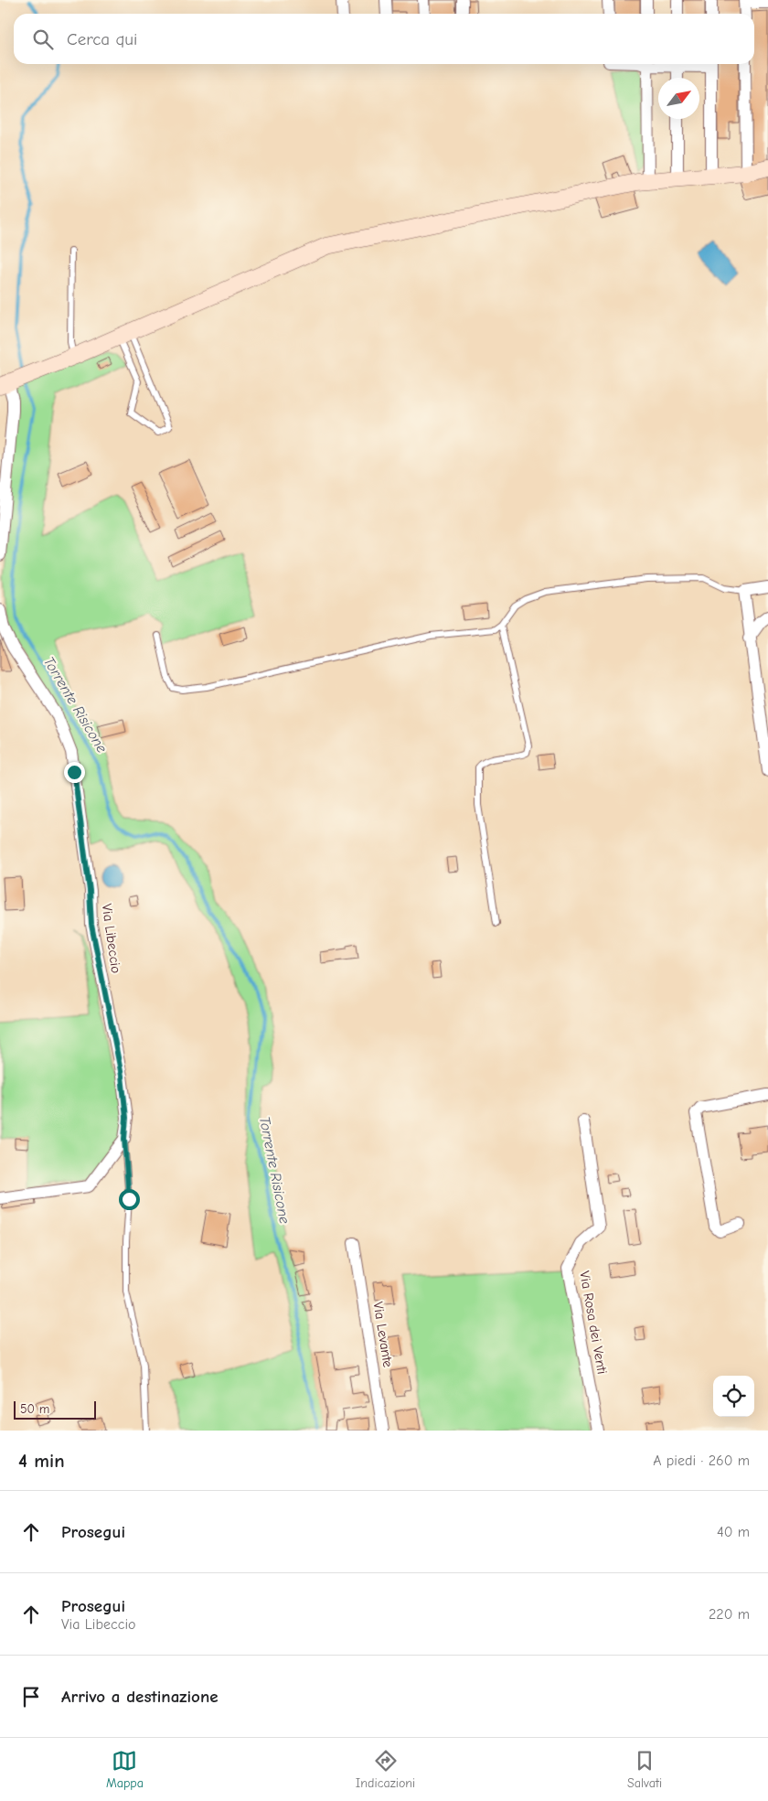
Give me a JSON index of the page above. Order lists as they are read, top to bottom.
{
  "streets": {
    "street": ["Via Libeccio", "Via Rosa dei Venti", "Via Levante"]
  },
  "water": ["Torrente Risicone"],
  "scale_bar": "50 m",
  "north": "top right",
  "page": {
    "search": "Cerca qui",
    "scale": "50 m",
    "heading": ["4 min", "A piedi · 260 m"],
    "list": [
      ["Prosegui", "40 m"],
      ["Prosegui", "Via Libeccio", "220 m"],
      "Arrivo a destinazione"
    ],
    "nav": ["Mappa", "Indicazioni", "Salvati"]
  }
}
